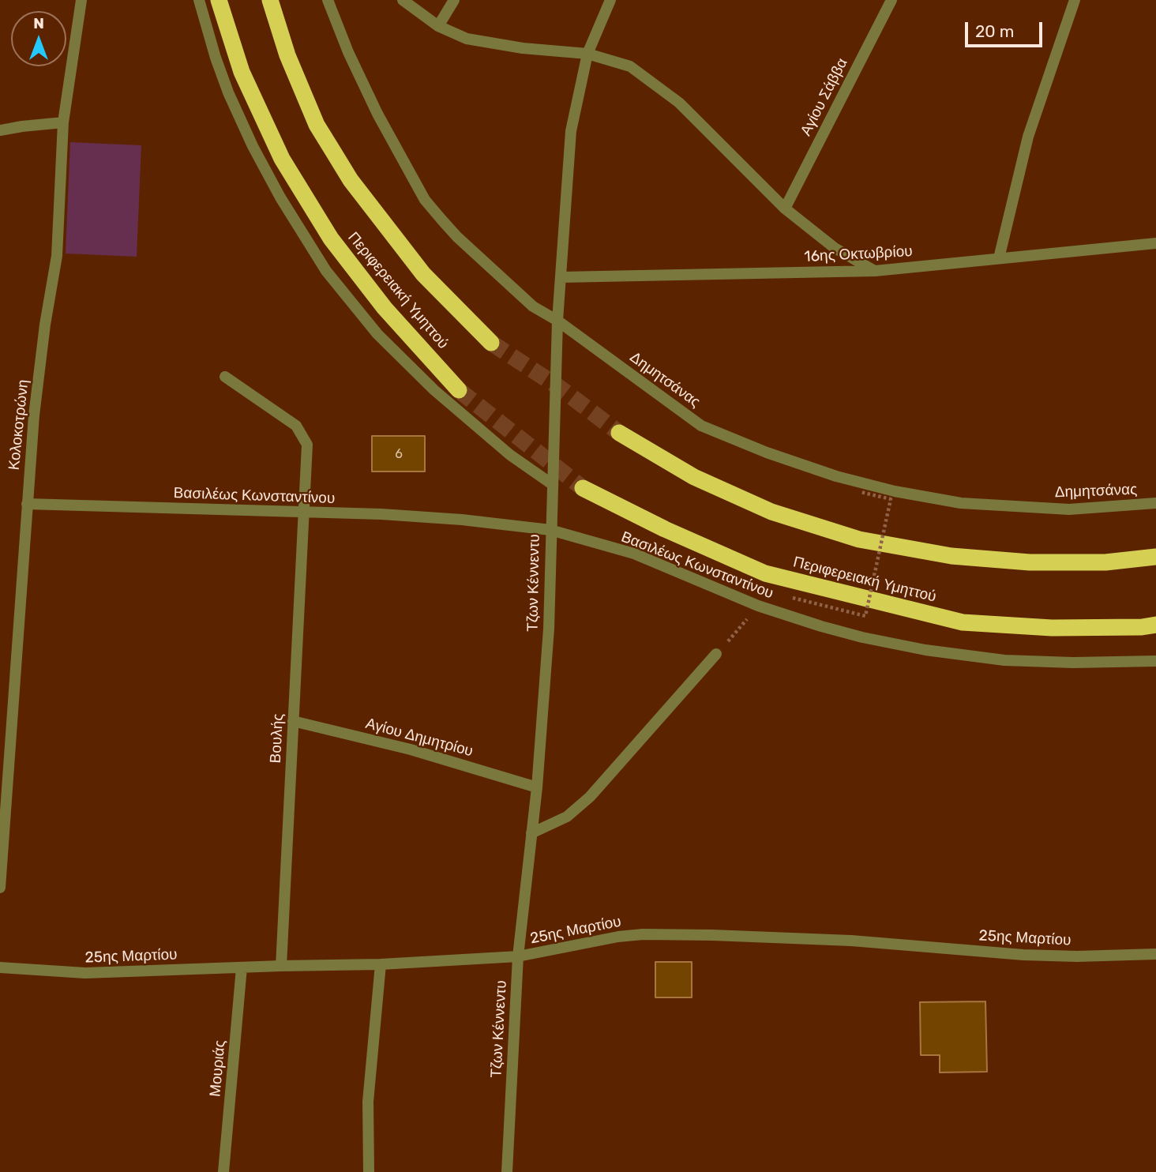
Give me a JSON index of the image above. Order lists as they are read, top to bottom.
{
  "streets": {
    "highway": ["Περιφερειακή Υμηττού"],
    "street": [
      "Αγίου Σάββα",
      "16ης Οκτωβρίου",
      "Δημητσάνας",
      "Κολοκοτρώνη",
      "Βασιλέως Κωνσταντίνου",
      "Τζων Κέννεντυ",
      "Αγίου Δημητρίου",
      "Βουλής",
      "25ης Μαρτίου",
      "Μουριάς"
    ]
  },
  "crossings": [
    ["16ης Οκτωβρίου", "Τζων Κέννεντυ"],
    ["Δημητσάνας", "Τζων Κέννεντυ"],
    ["Κολοκοτρώνη", "Βασιλέως Κωνσταντίνου"],
    ["Βασιλέως Κωνσταντίνου", "Τζων Κέννεντυ"],
    ["Βασιλέως Κωνσταντίνου", "Βουλής"],
    ["Τζων Κέννεντυ", "Αγίου Δημητρίου"],
    ["Τζων Κέννεντυ", "25ης Μαρτίου"],
    ["Αγίου Δημητρίου", "Βουλής"],
    ["Βουλής", "25ης Μαρτίου"],
    ["25ης Μαρτίου", "Μουριάς"]
  ],
  "house_numbers": ["6"],
  "scale_bar": "20 m",
  "north": "top"
}
